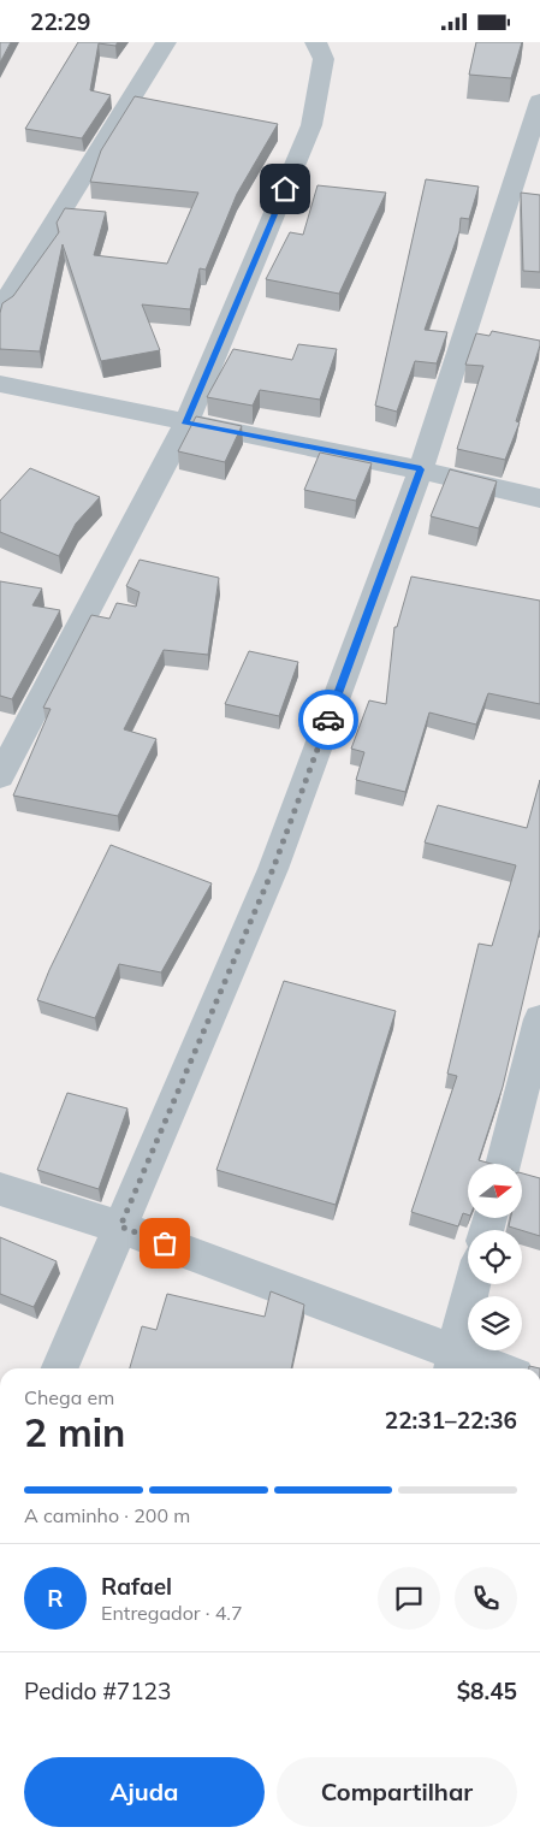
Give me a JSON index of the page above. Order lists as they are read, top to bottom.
{
  "north": "right",
  "page": {
    "status": "22:29",
    "heading": ["2 min", "Chega em", "22:31–22:36"],
    "panel": [
      "Rafael",
      "Entregador · 4.7",
      "Pedido #7123",
      "$8.45"
    ],
    "bar": "A caminho · 200 m",
    "round": "R",
    "buttons": ["Ajuda", "Compartilhar"]
  }
}
